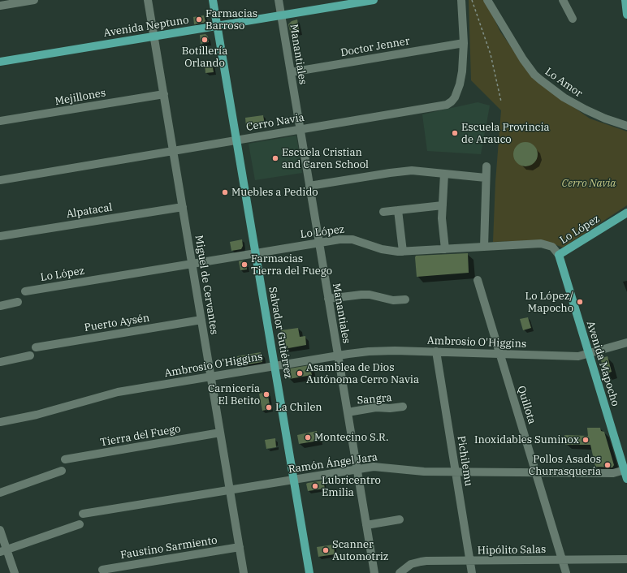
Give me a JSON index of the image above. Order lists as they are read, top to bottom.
{
  "streets": {
    "main road": [
      "Avenida Neptuno",
      "Lo López",
      "Salvador Gutiérrez",
      "Avenida Mapocho"
    ],
    "street": [
      "Doctor Jenner",
      "Manantiales",
      "Lo Amor",
      "Mejillones",
      "Cerro Navia",
      "Alpatacal",
      "Miguel de Cervantes",
      "Puerto Aysén",
      "Ambrosio O'Higgins",
      "Sangra",
      "Quillota",
      "Tierra del Fuego",
      "Pichilemu",
      "Ramón Ángel Jara",
      "Faustino Sarmiento",
      "Hipólito Salas"
    ]
  },
  "crossings": [
    ["Avenida Neptuno", "Manantiales"],
    ["Avenida Neptuno", "Miguel de Cervantes"],
    ["Avenida Neptuno", "Salvador Gutiérrez"],
    ["Doctor Jenner", "Manantiales"],
    ["Doctor Jenner", "Cerro Navia"],
    ["Manantiales", "Cerro Navia"],
    ["Manantiales", "Lo López"],
    ["Manantiales", "Ambrosio O'Higgins"],
    ["Manantiales", "Sangra"],
    ["Manantiales", "Ramón Ángel Jara"],
    ["Mejillones", "Miguel de Cervantes"],
    ["Cerro Navia", "Miguel de Cervantes"],
    ["Cerro Navia", "Salvador Gutiérrez"],
    ["Alpatacal", "Miguel de Cervantes"],
    ["Lo López", "Miguel de Cervantes"],
    ["Lo López", "Salvador Gutiérrez"],
    ["Lo López", "Avenida Mapocho"],
    ["Miguel de Cervantes", "Puerto Aysén"],
    ["Miguel de Cervantes", "Ambrosio O'Higgins"],
    ["Miguel de Cervantes", "Tierra del Fuego"],
    ["Miguel de Cervantes", "Ramón Ángel Jara"],
    ["Miguel de Cervantes", "Faustino Sarmiento"],
    ["Salvador Gutiérrez", "Ambrosio O'Higgins"],
    ["Salvador Gutiérrez", "Ramón Ángel Jara"],
    ["Ambrosio O'Higgins", "Avenida Mapocho"],
    ["Ambrosio O'Higgins", "Quillota"],
    ["Ambrosio O'Higgins", "Pichilemu"],
    ["Avenida Mapocho", "Ramón Ángel Jara"],
    ["Quillota", "Ramón Ángel Jara"],
    ["Quillota", "Hipólito Salas"],
    ["Pichilemu", "Ramón Ángel Jara"],
    ["Pichilemu", "Hipólito Salas"]
  ],
  "parks": ["Cerro Navia"],
  "places": [
    "Farmacias Barroso",
    "Botillería Orlando",
    "Escuela Provincia de Arauco",
    "Escuela Cristian and Caren School",
    "Muebles a Pedido",
    "Farmacias Tierra del Fuego",
    "Lo López/ Mapocho",
    "Asamblea de Dios Autónoma Cerro Navia",
    "Carnicería El Betito",
    "La Chilen",
    "Montecino S.R.",
    "Inoxidables Suminox",
    "Pollos Asados Churrasquería",
    "Lubricentro Emilia",
    "Scanner Automotriz"
  ]
}
